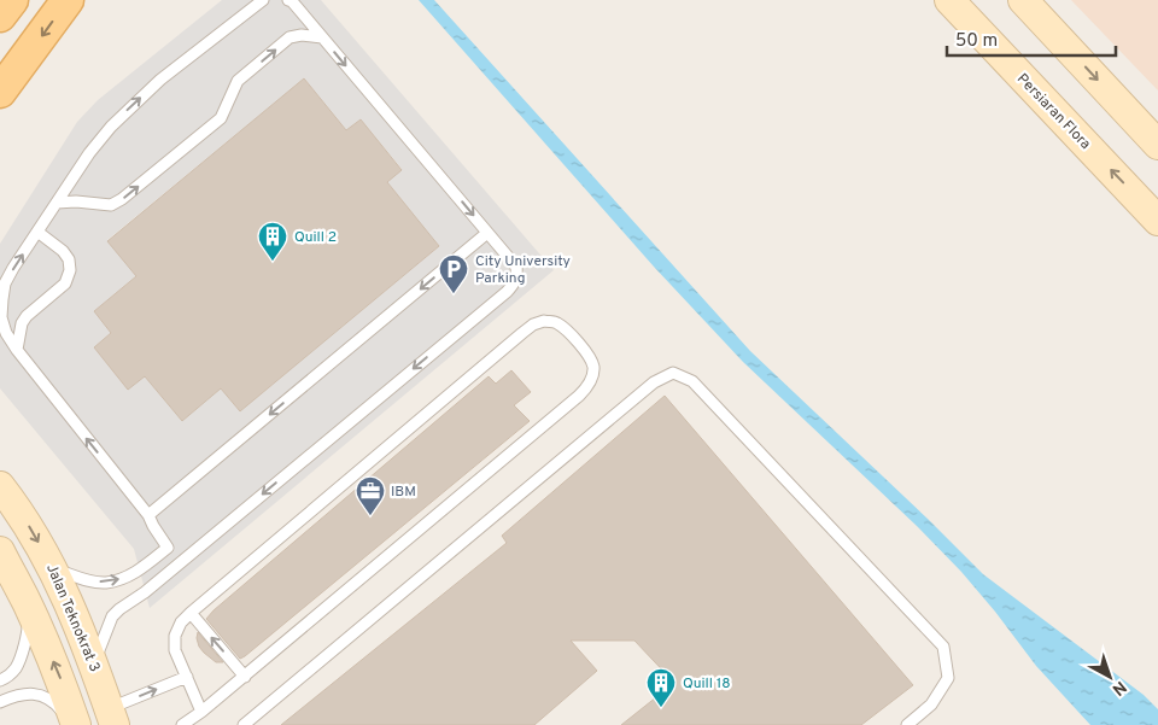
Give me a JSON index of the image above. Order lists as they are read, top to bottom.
{
  "streets": {
    "main road": ["Persiaran Flora", "Jalan Teknokrat 3"]
  },
  "places": {
    "building": ["Quill 2", "Quill 18"],
    "parking": ["City University Parking"],
    "office": ["IBM"]
  },
  "scale_bar": "50 m",
  "north": "bottom right"
}
